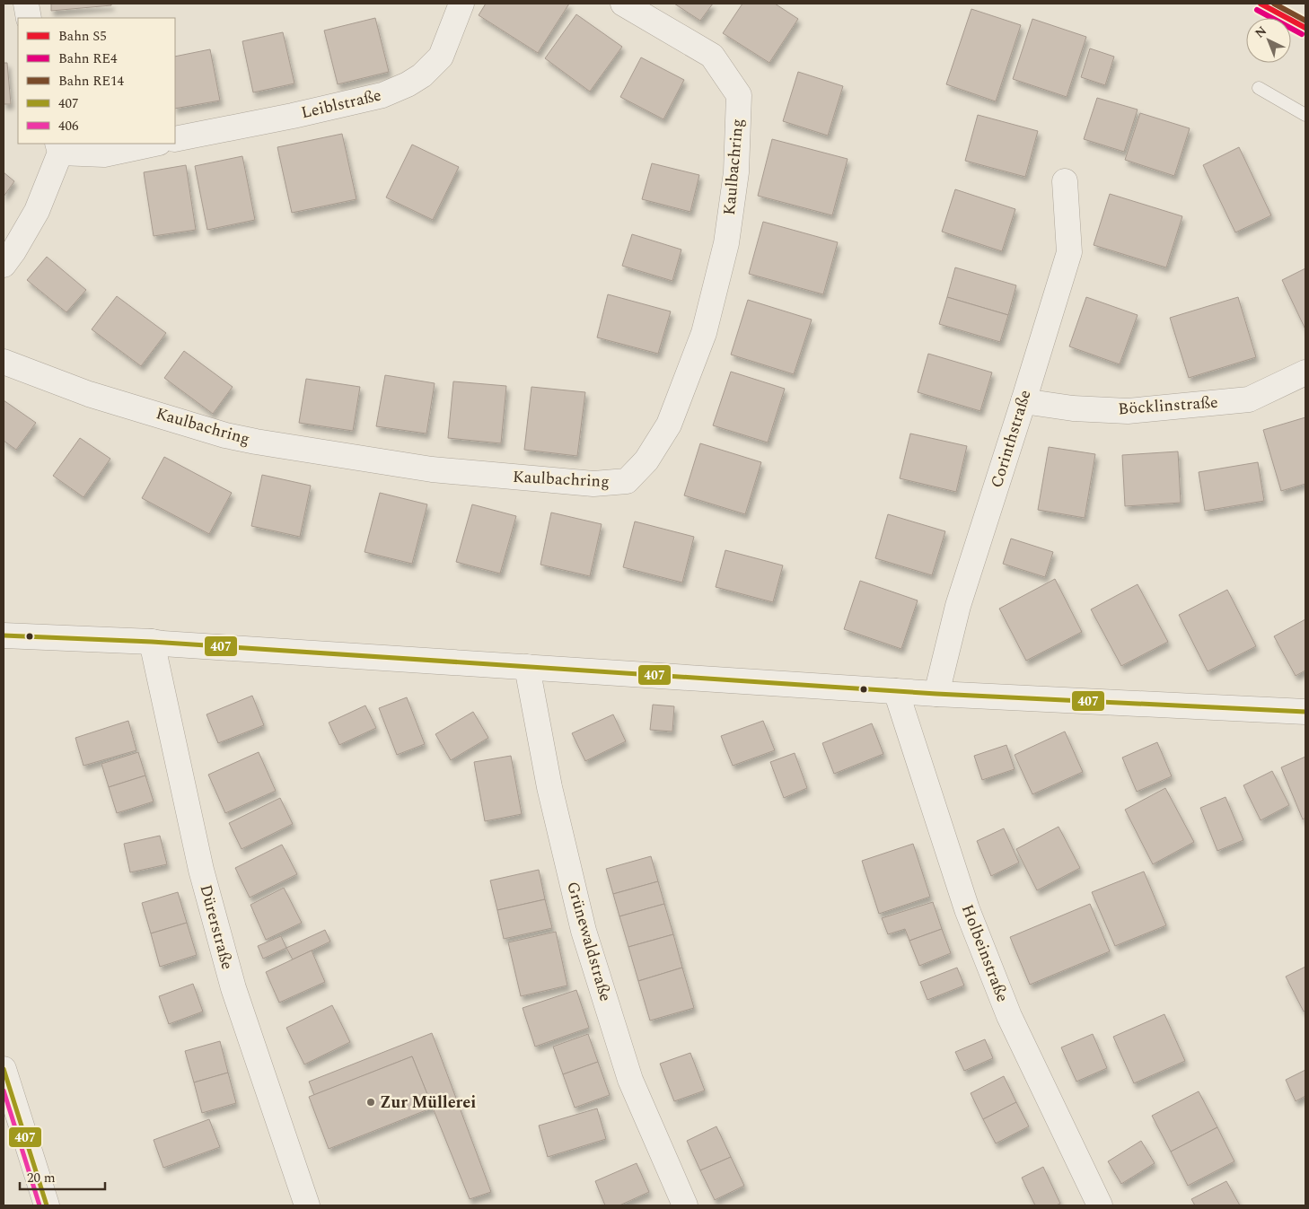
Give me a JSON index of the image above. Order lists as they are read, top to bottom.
{
  "streets": {
    "street": [
      "Leiblstraße",
      "Kaulbachring",
      "Böcklinstraße",
      "Corinthstraße",
      "Dürerstraße",
      "Grünewaldstraße",
      "Holbeinstraße"
    ]
  },
  "crossings": [
    ["Böcklinstraße", "Corinthstraße"]
  ],
  "places": ["Zur Müllerei"],
  "lines": [
    "rail line S5",
    "rail line RE14",
    "rail line RE4",
    "transit line 407",
    "transit line 406"
  ],
  "legend": [
    "Bahn S5",
    "Bahn RE4",
    "Bahn RE14",
    "407",
    "406"
  ],
  "scale_bar": "20 m",
  "north": "top left"
}
